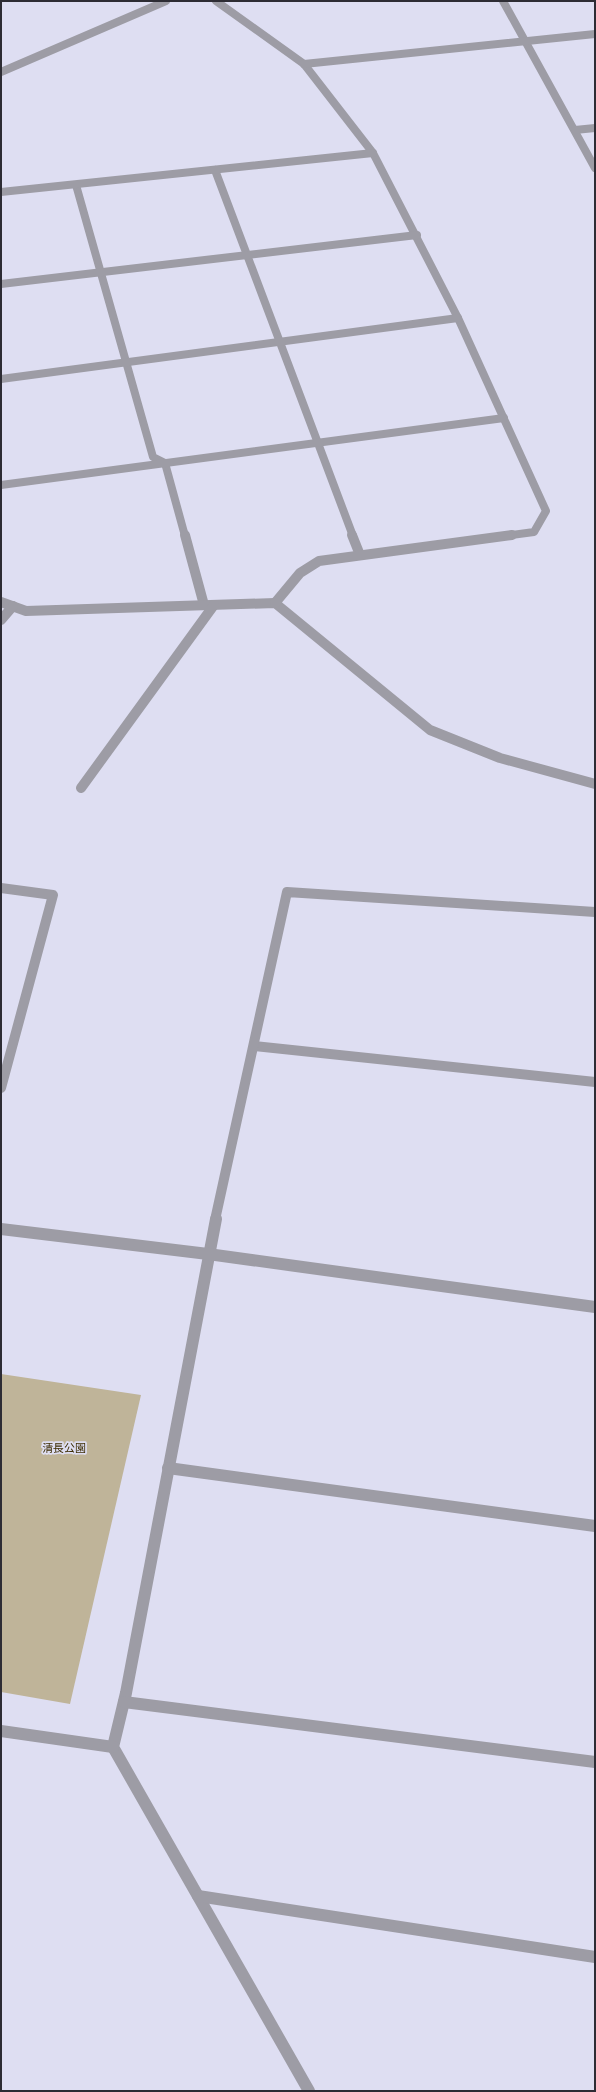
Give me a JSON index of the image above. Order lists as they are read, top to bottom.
{
  "parks": ["清長公園"]
}
